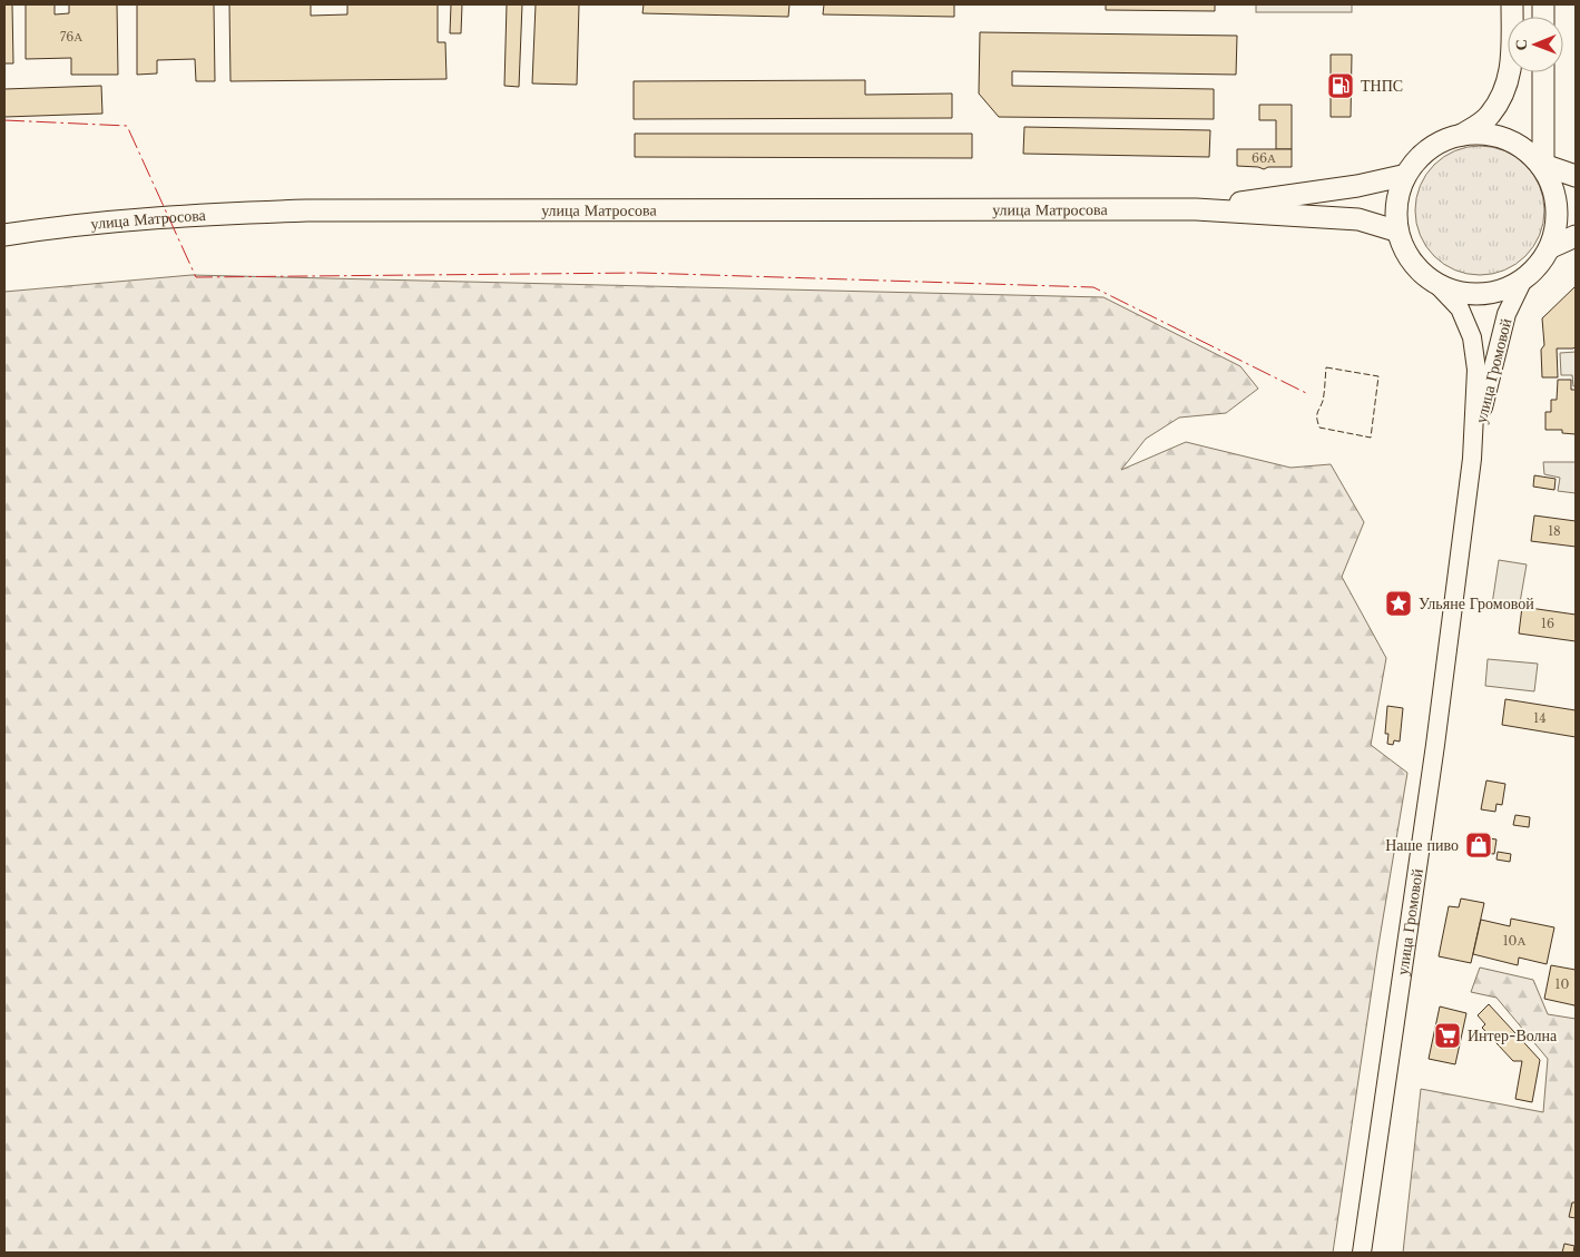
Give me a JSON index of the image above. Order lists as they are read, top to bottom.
{
  "streets": {
    "main road": ["улица Матросова", "улица Громовой"]
  },
  "crossings": [
    ["улица Матросова", "улица Громовой"]
  ],
  "places": {
    "fuel station": ["ТНПС"],
    "place": ["Ульяне Громовой"],
    "shop": ["Наше пиво"],
    "supermarket": ["Интер-Волна"]
  },
  "house_numbers": [
    "76А",
    "66А",
    "18",
    "16",
    "14",
    "10А",
    "10"
  ],
  "north": "left"
}
